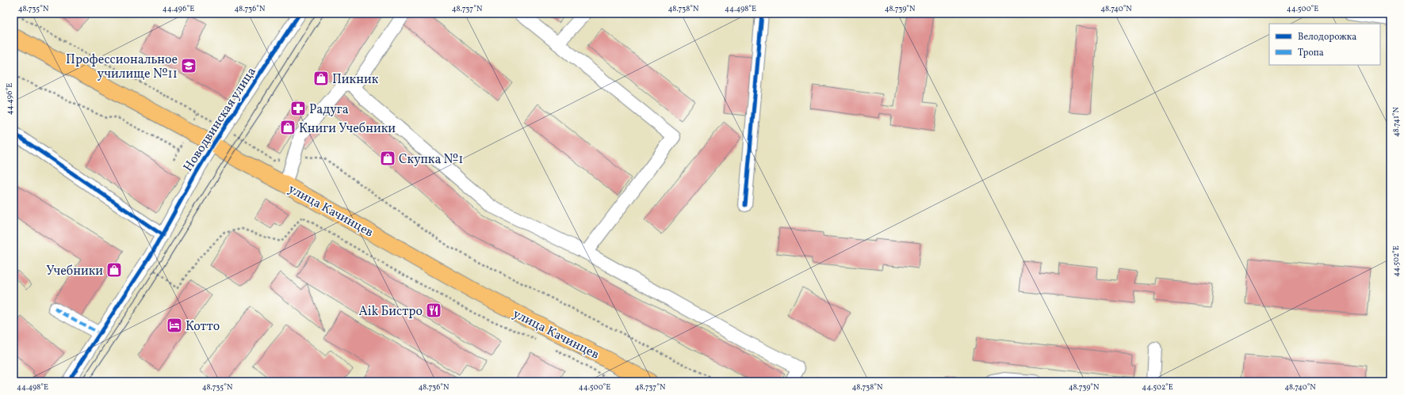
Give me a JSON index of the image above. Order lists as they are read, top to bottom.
{
  "streets": {
    "main road": ["улица Качинцев"],
    "street": ["Новодвинская улица"]
  },
  "crossings": [
    ["Новодвинская улица", "улица Качинцев"]
  ],
  "places": {
    "school or university": ["Профессиональное училище №11"],
    "shop": [
      "Пикник",
      "Книги Учебники",
      "Скупка №1",
      "Учебники"
    ],
    "pharmacy": ["Радуга"],
    "restaurant": ["Aik Бистро"],
    "hotel": ["Котто"]
  },
  "legend": ["Велодорожка", "Тропа"],
  "coordinates": [
    "48.735°N",
    "44.496°E",
    "48.736°N",
    "48.737°N",
    "48.738°N",
    "44.498°E",
    "48.739°N",
    "48.740°N",
    "44.500°E",
    "48.741°N",
    "44.502°E"
  ]
}
